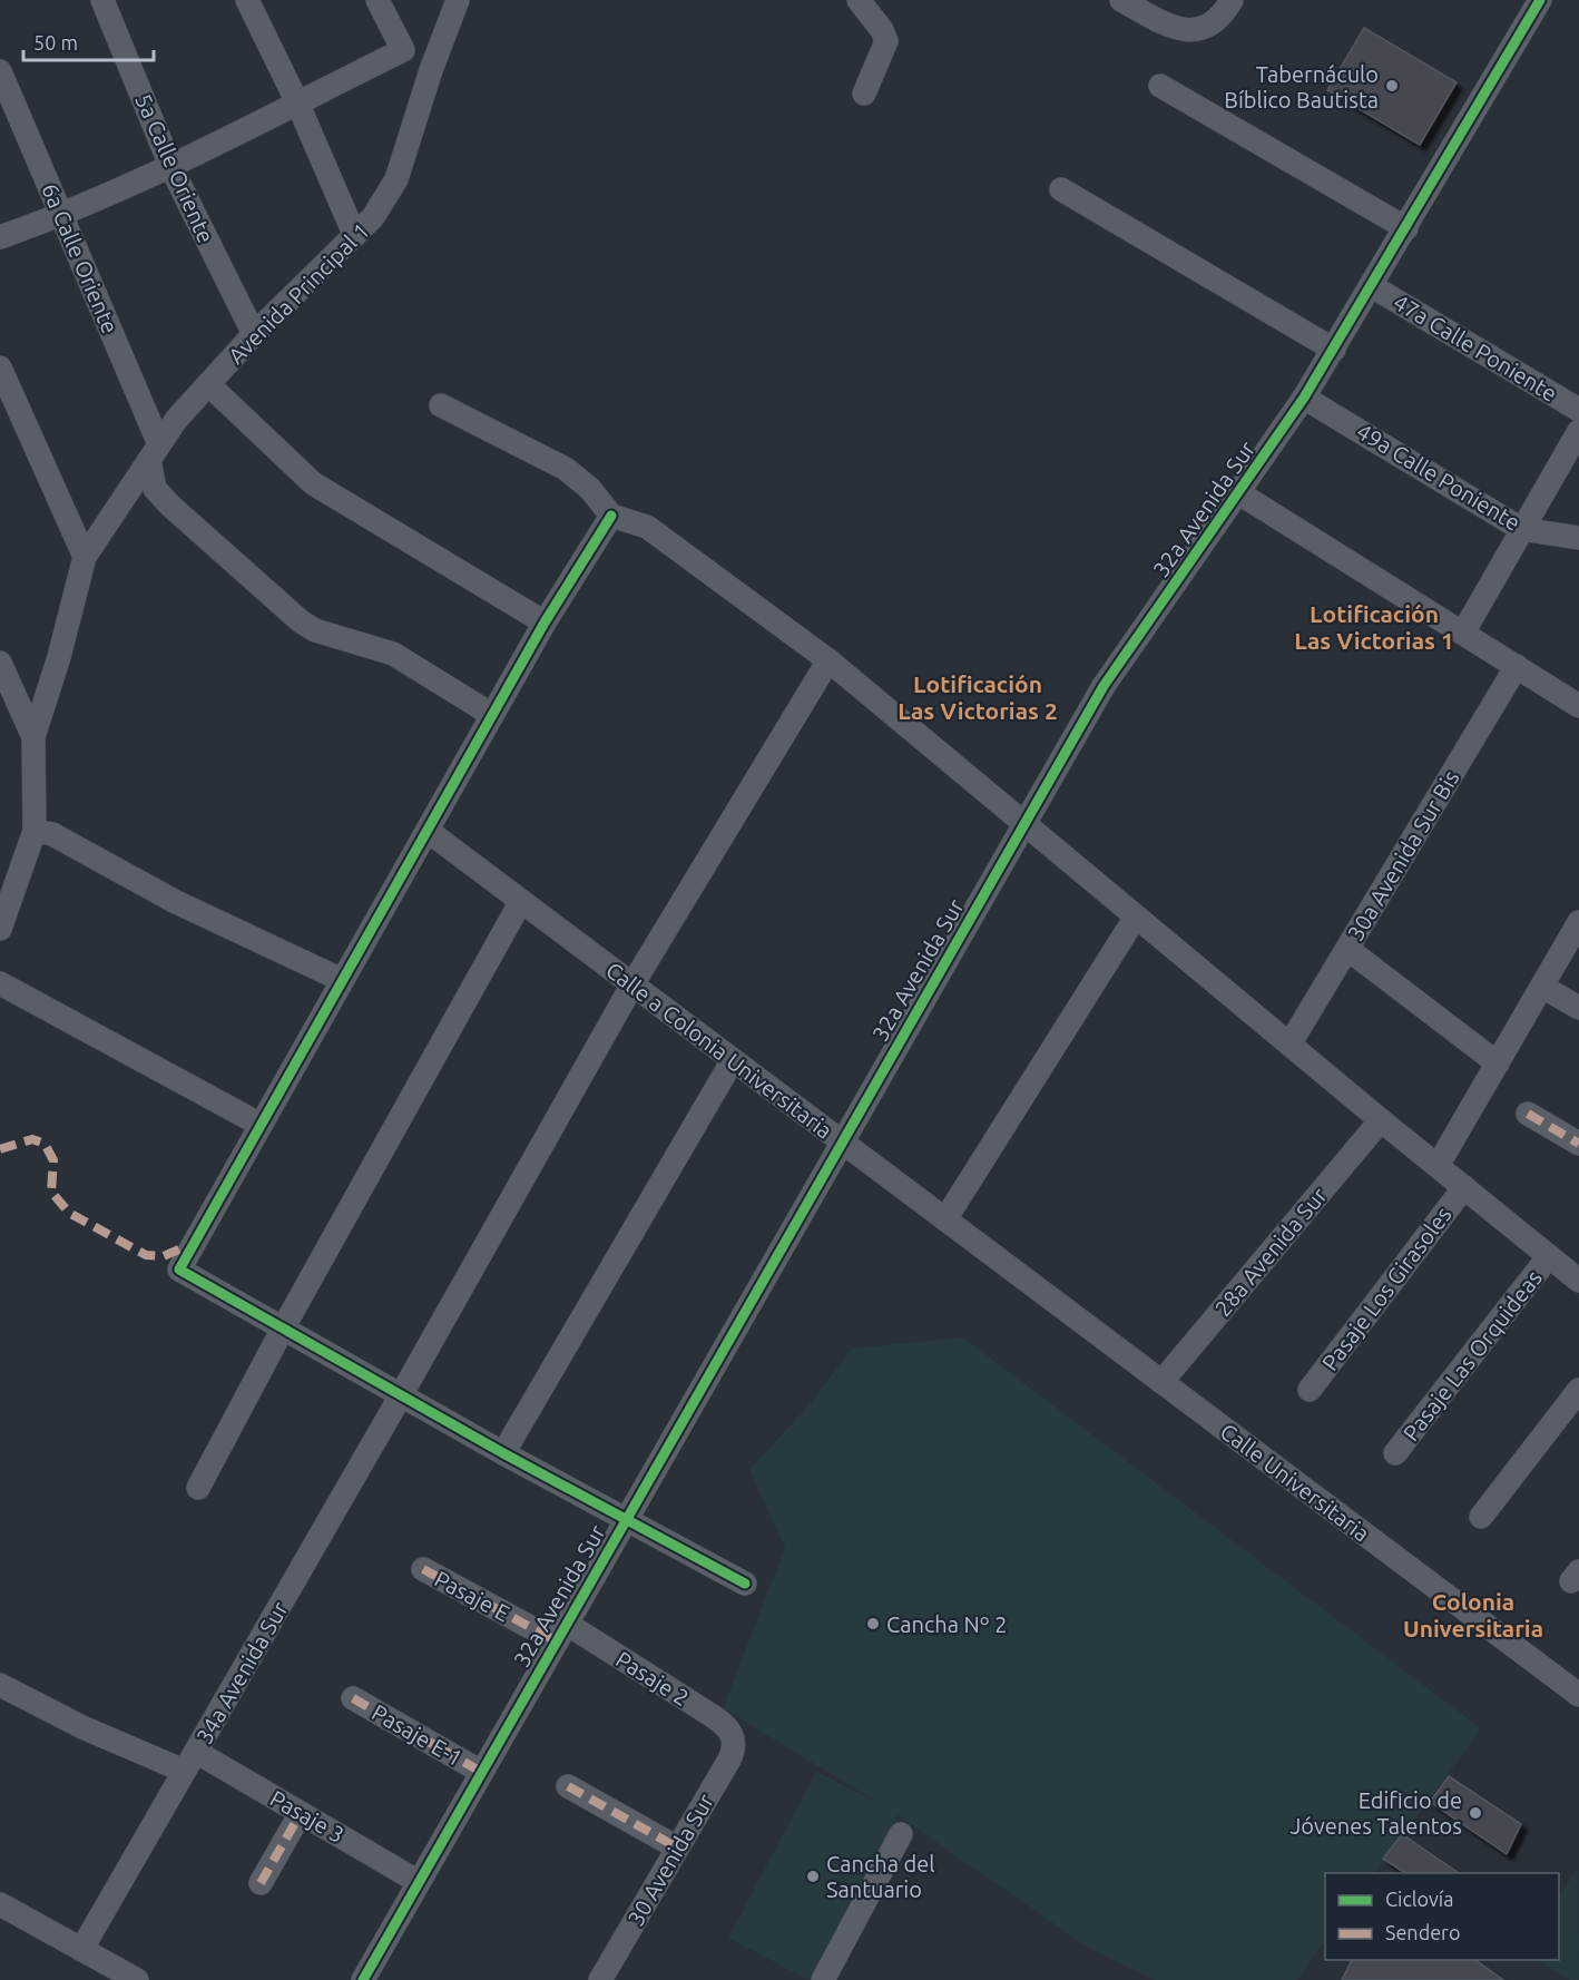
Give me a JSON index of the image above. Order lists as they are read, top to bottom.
{
  "streets": {
    "street": [
      "5a Calle Oriente",
      "6a Calle Oriente",
      "Avenida Principal 1",
      "47a Calle Poniente",
      "49a Calle Poniente",
      "32a Avenida Sur",
      "30a Avenida Sur Bis",
      "Calle a Colonia Universitaria",
      "28a Avenida Sur",
      "Pasaje Los Girasoles",
      "Pasaje Las Orquideas",
      "Calle Universitaria",
      "Pasaje E",
      "34a Avenida Sur",
      "Pasaje 2",
      "Pasaje E-1",
      "Pasaje 3",
      "30 Avenida Sur"
    ]
  },
  "crossings": [
    ["5a Calle Oriente", "Avenida Principal 1"],
    ["6a Calle Oriente", "Avenida Principal 1"],
    ["47a Calle Poniente", "32a Avenida Sur"],
    ["49a Calle Poniente", "32a Avenida Sur"],
    ["32a Avenida Sur", "Calle a Colonia Universitaria"],
    ["32a Avenida Sur", "Pasaje E"],
    ["32a Avenida Sur", "Pasaje 2"],
    ["32a Avenida Sur", "Pasaje E-1"],
    ["32a Avenida Sur", "Pasaje 3"],
    ["Calle a Colonia Universitaria", "Calle Universitaria"],
    ["Calle a Colonia Universitaria", "34a Avenida Sur"],
    ["28a Avenida Sur", "Calle Universitaria"],
    ["Pasaje E", "Pasaje 2"],
    ["34a Avenida Sur", "Pasaje 3"],
    ["Pasaje 2", "30 Avenida Sur"]
  ],
  "districts": ["Lotificación Las Victorias 1", "Lotificación Las Victorias 2", "Colonia Universitaria"],
  "places": [
    "Tabernáculo Bíblico Bautista",
    "Cancha Nº 2",
    "Edificio de Jóvenes Talentos",
    "Cancha del Santuario"
  ],
  "legend": ["Ciclovía", "Sendero"],
  "scale_bar": "50 m"
}
